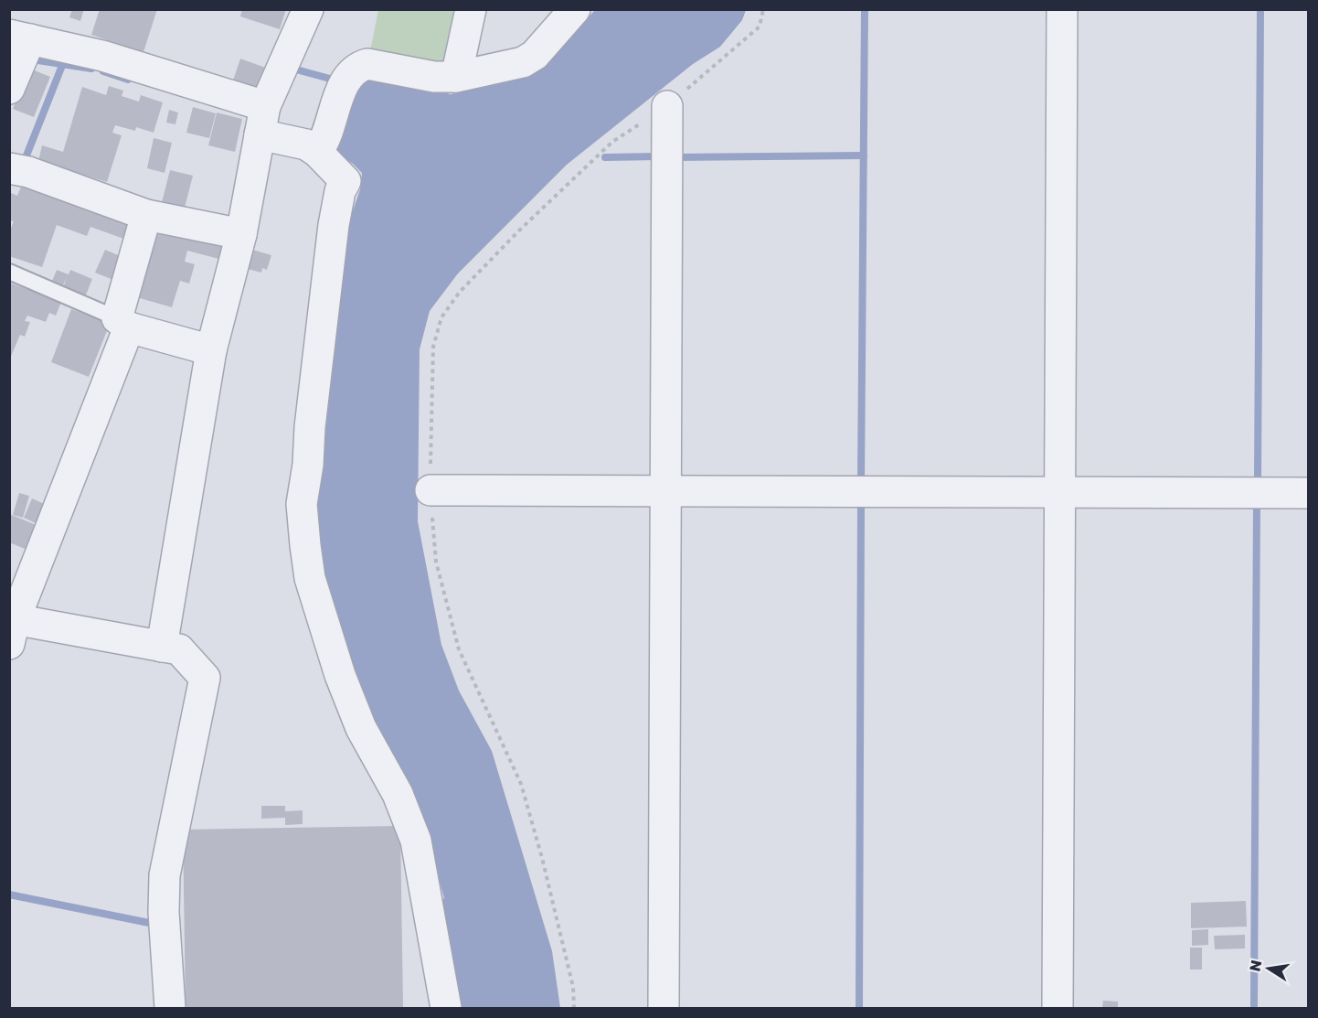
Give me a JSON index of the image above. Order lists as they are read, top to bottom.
{
  "north": "left"
}
